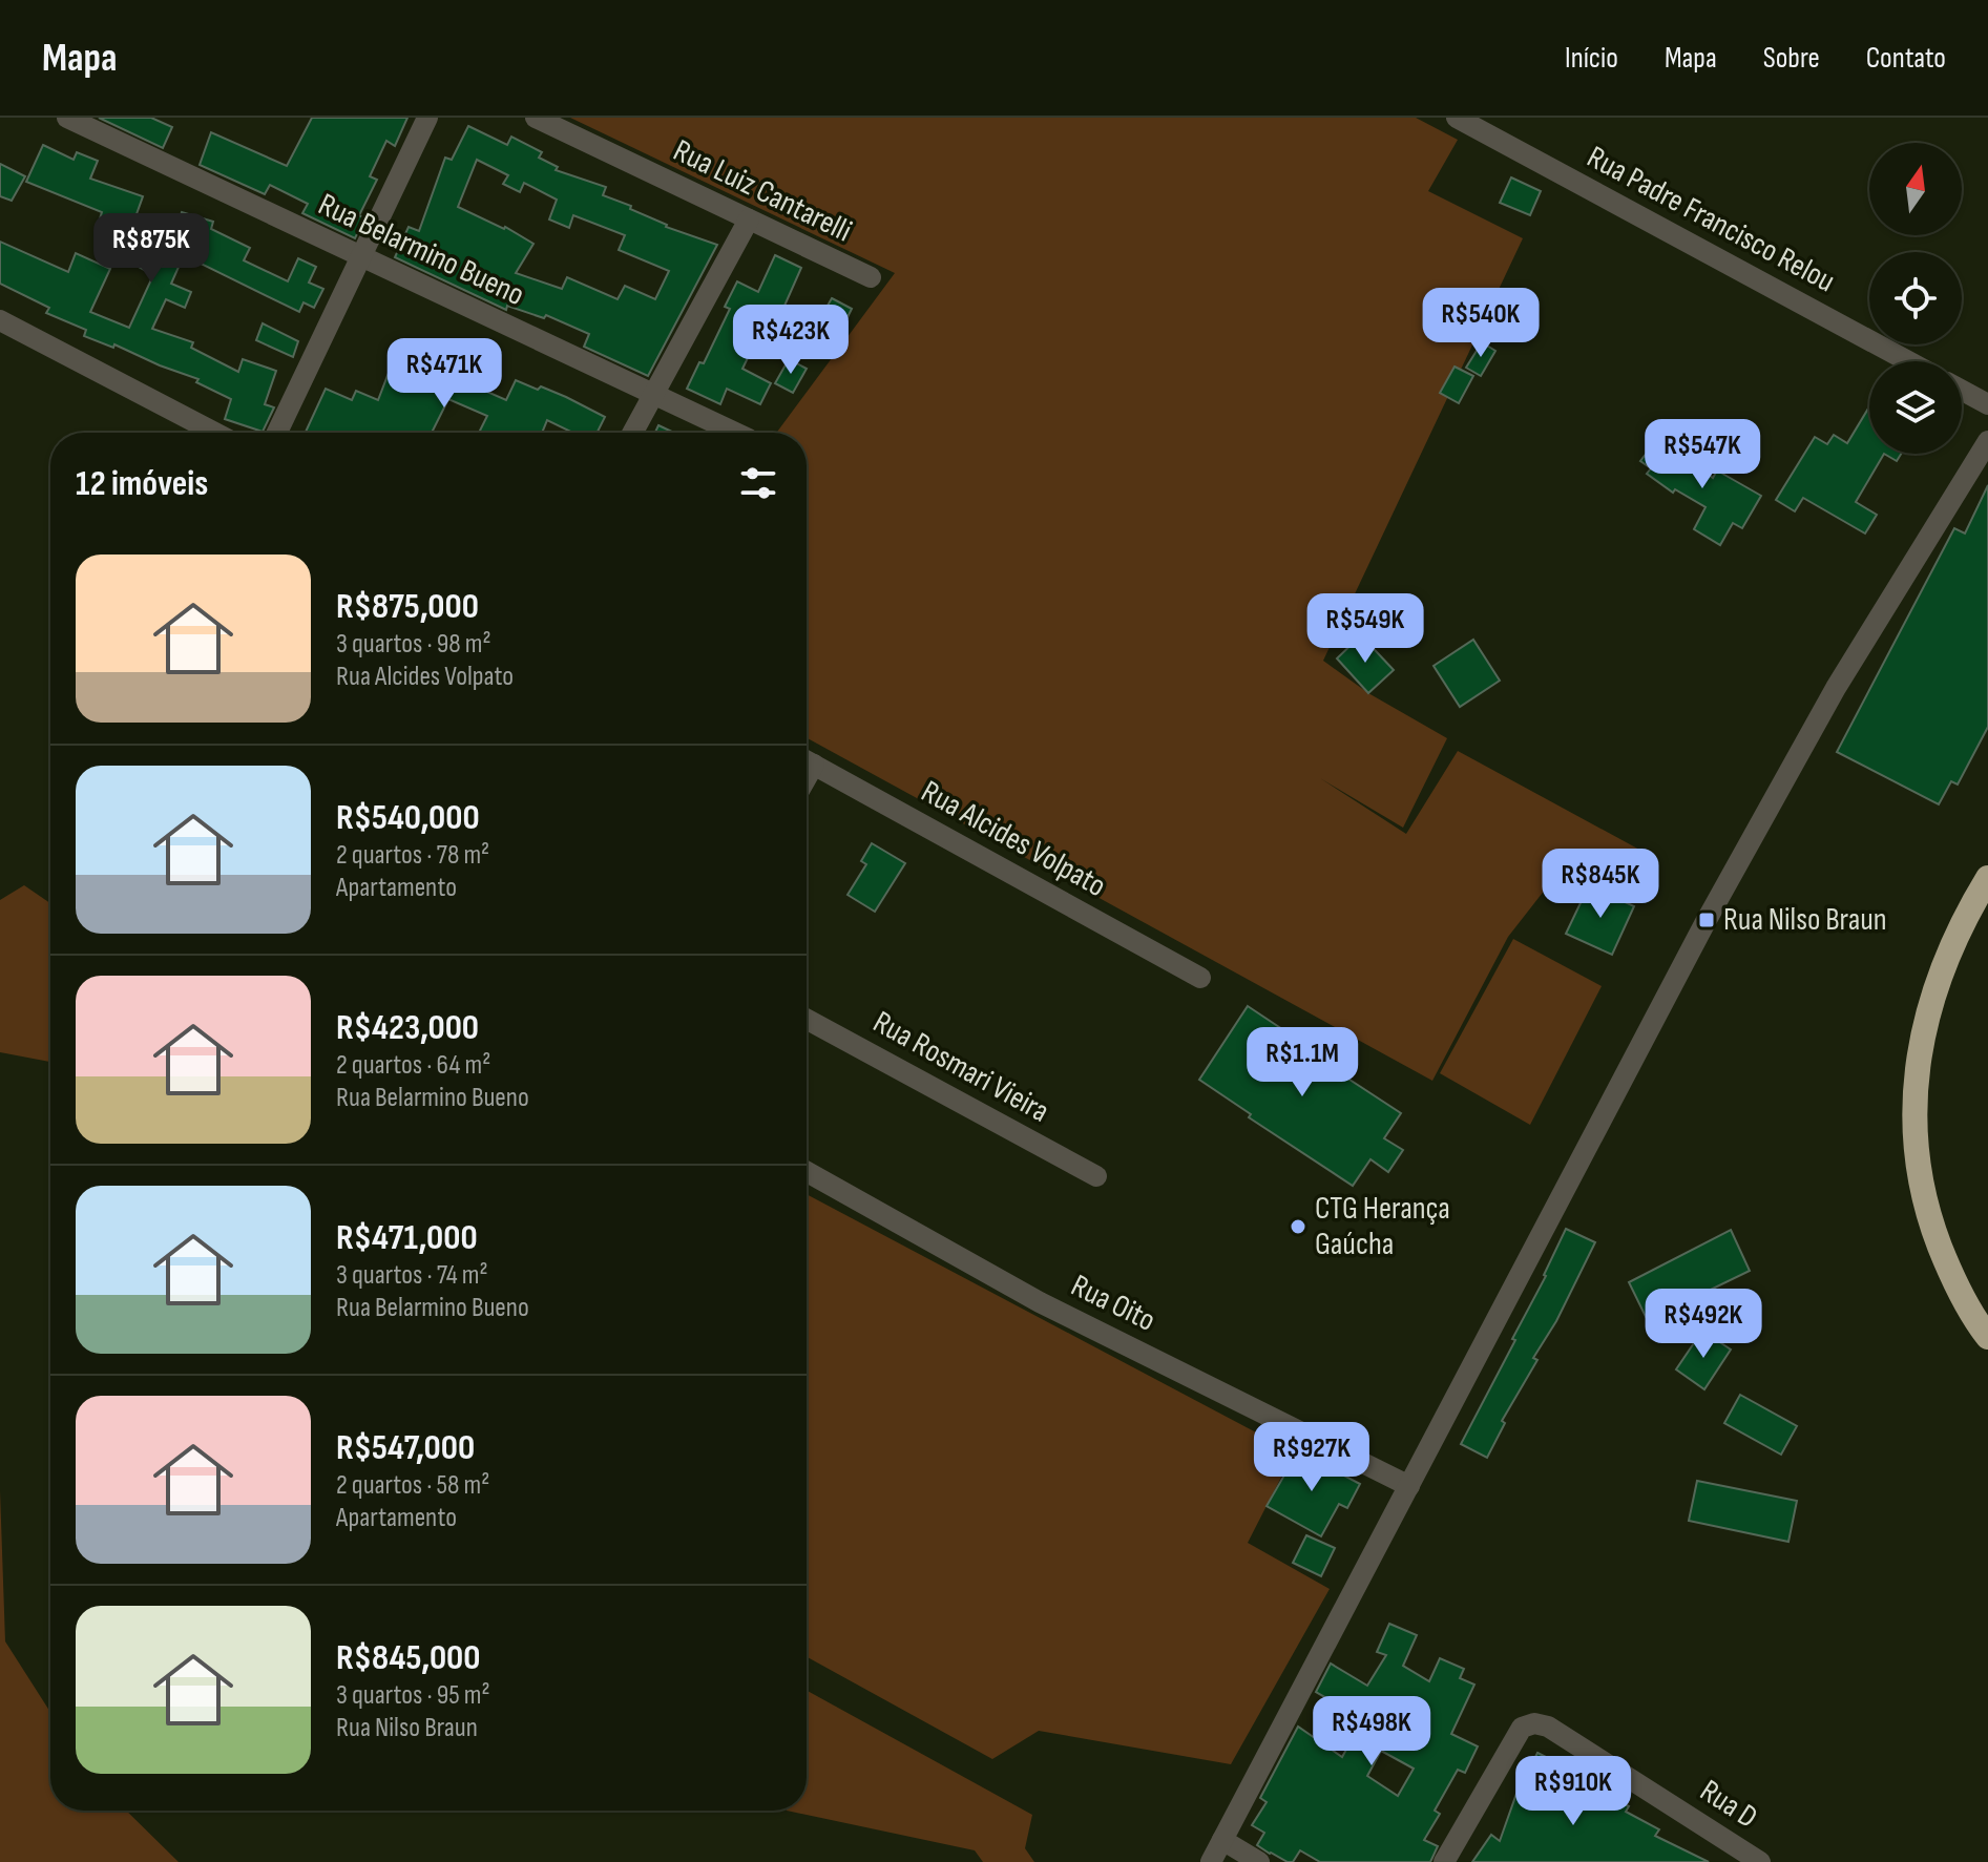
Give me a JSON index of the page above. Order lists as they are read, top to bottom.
{
  "streets": {
    "street": [
      "Rua Luiz Cantarelli",
      "Rua Padre Francisco Relou",
      "Rua Belarmino Bueno",
      "Rua Alcides Volpato",
      "Rua Rosmari Vieira",
      "Rua Oito",
      "Rua D"
    ]
  },
  "places": {
    "transit": ["Rua Nilso Braun"],
    "other": ["CTG Herança Gaúcha"]
  },
  "north": "top",
  "page": {
    "header": "Mapa",
    "nav": [
      "Início",
      "Mapa",
      "Sobre",
      "Contato"
    ],
    "price": [
      "R$875K",
      "R$540K",
      "R$423K",
      "R$471K",
      "R$547K",
      "R$549K",
      "R$845K",
      "R$1.1M",
      "R$492K",
      "R$927K",
      "R$498K",
      "R$910K"
    ],
    "heading": "12 imóveis",
    "list": [
      {
        "name": "R$875,000",
        "note": "3 quartos · 98 m² · Rua Alcides Volpato"
      },
      {
        "name": "R$540,000",
        "note": "2 quartos · 78 m² · Apartamento"
      },
      {
        "name": "R$423,000",
        "note": "2 quartos · 64 m² · Rua Belarmino Bueno"
      },
      {
        "name": "R$471,000",
        "note": "3 quartos · 74 m² · Rua Belarmino Bueno"
      },
      {
        "name": "R$547,000",
        "note": "2 quartos · 58 m² · Apartamento"
      },
      {
        "name": "R$845,000",
        "note": "3 quartos · 95 m² · Rua Nilso Braun"
      }
    ]
  }
}
